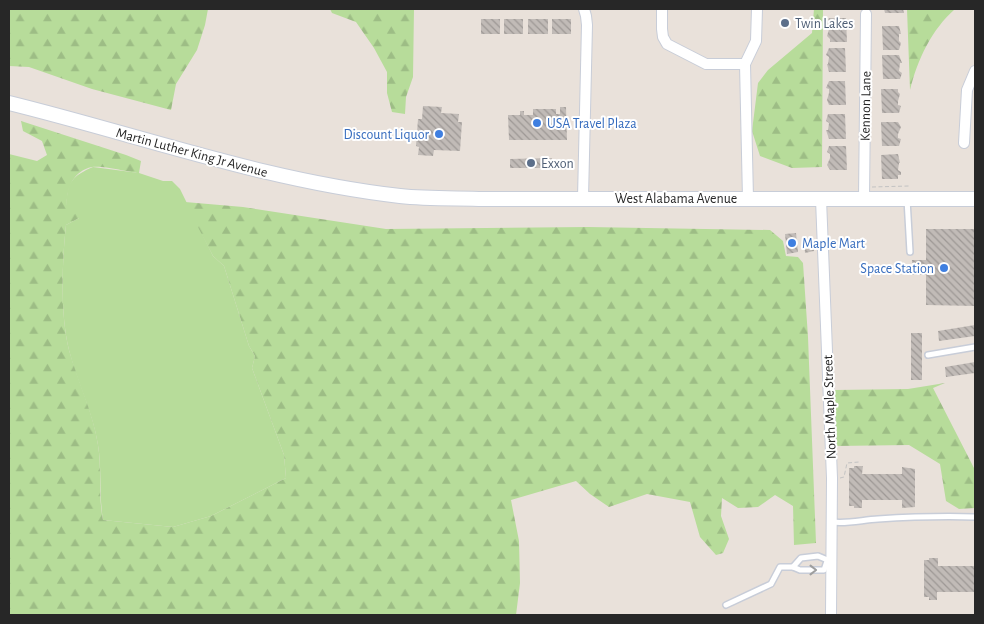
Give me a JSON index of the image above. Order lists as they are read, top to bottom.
{
  "streets": {
    "main road": ["Martin Luther King Jr Avenue", "West Alabama Avenue"],
    "street": ["Kennon Lane", "North Maple Street"]
  },
  "crossings": [
    ["Kennon Lane", "West Alabama Avenue"],
    ["Martin Luther King Jr Avenue", "West Alabama Avenue"],
    ["West Alabama Avenue", "North Maple Street"]
  ],
  "places": [
    "Twin Lakes",
    "USA Travel Plaza",
    "Discount Liquor",
    "Exxon",
    "Maple Mart",
    "Space Station"
  ]
}
